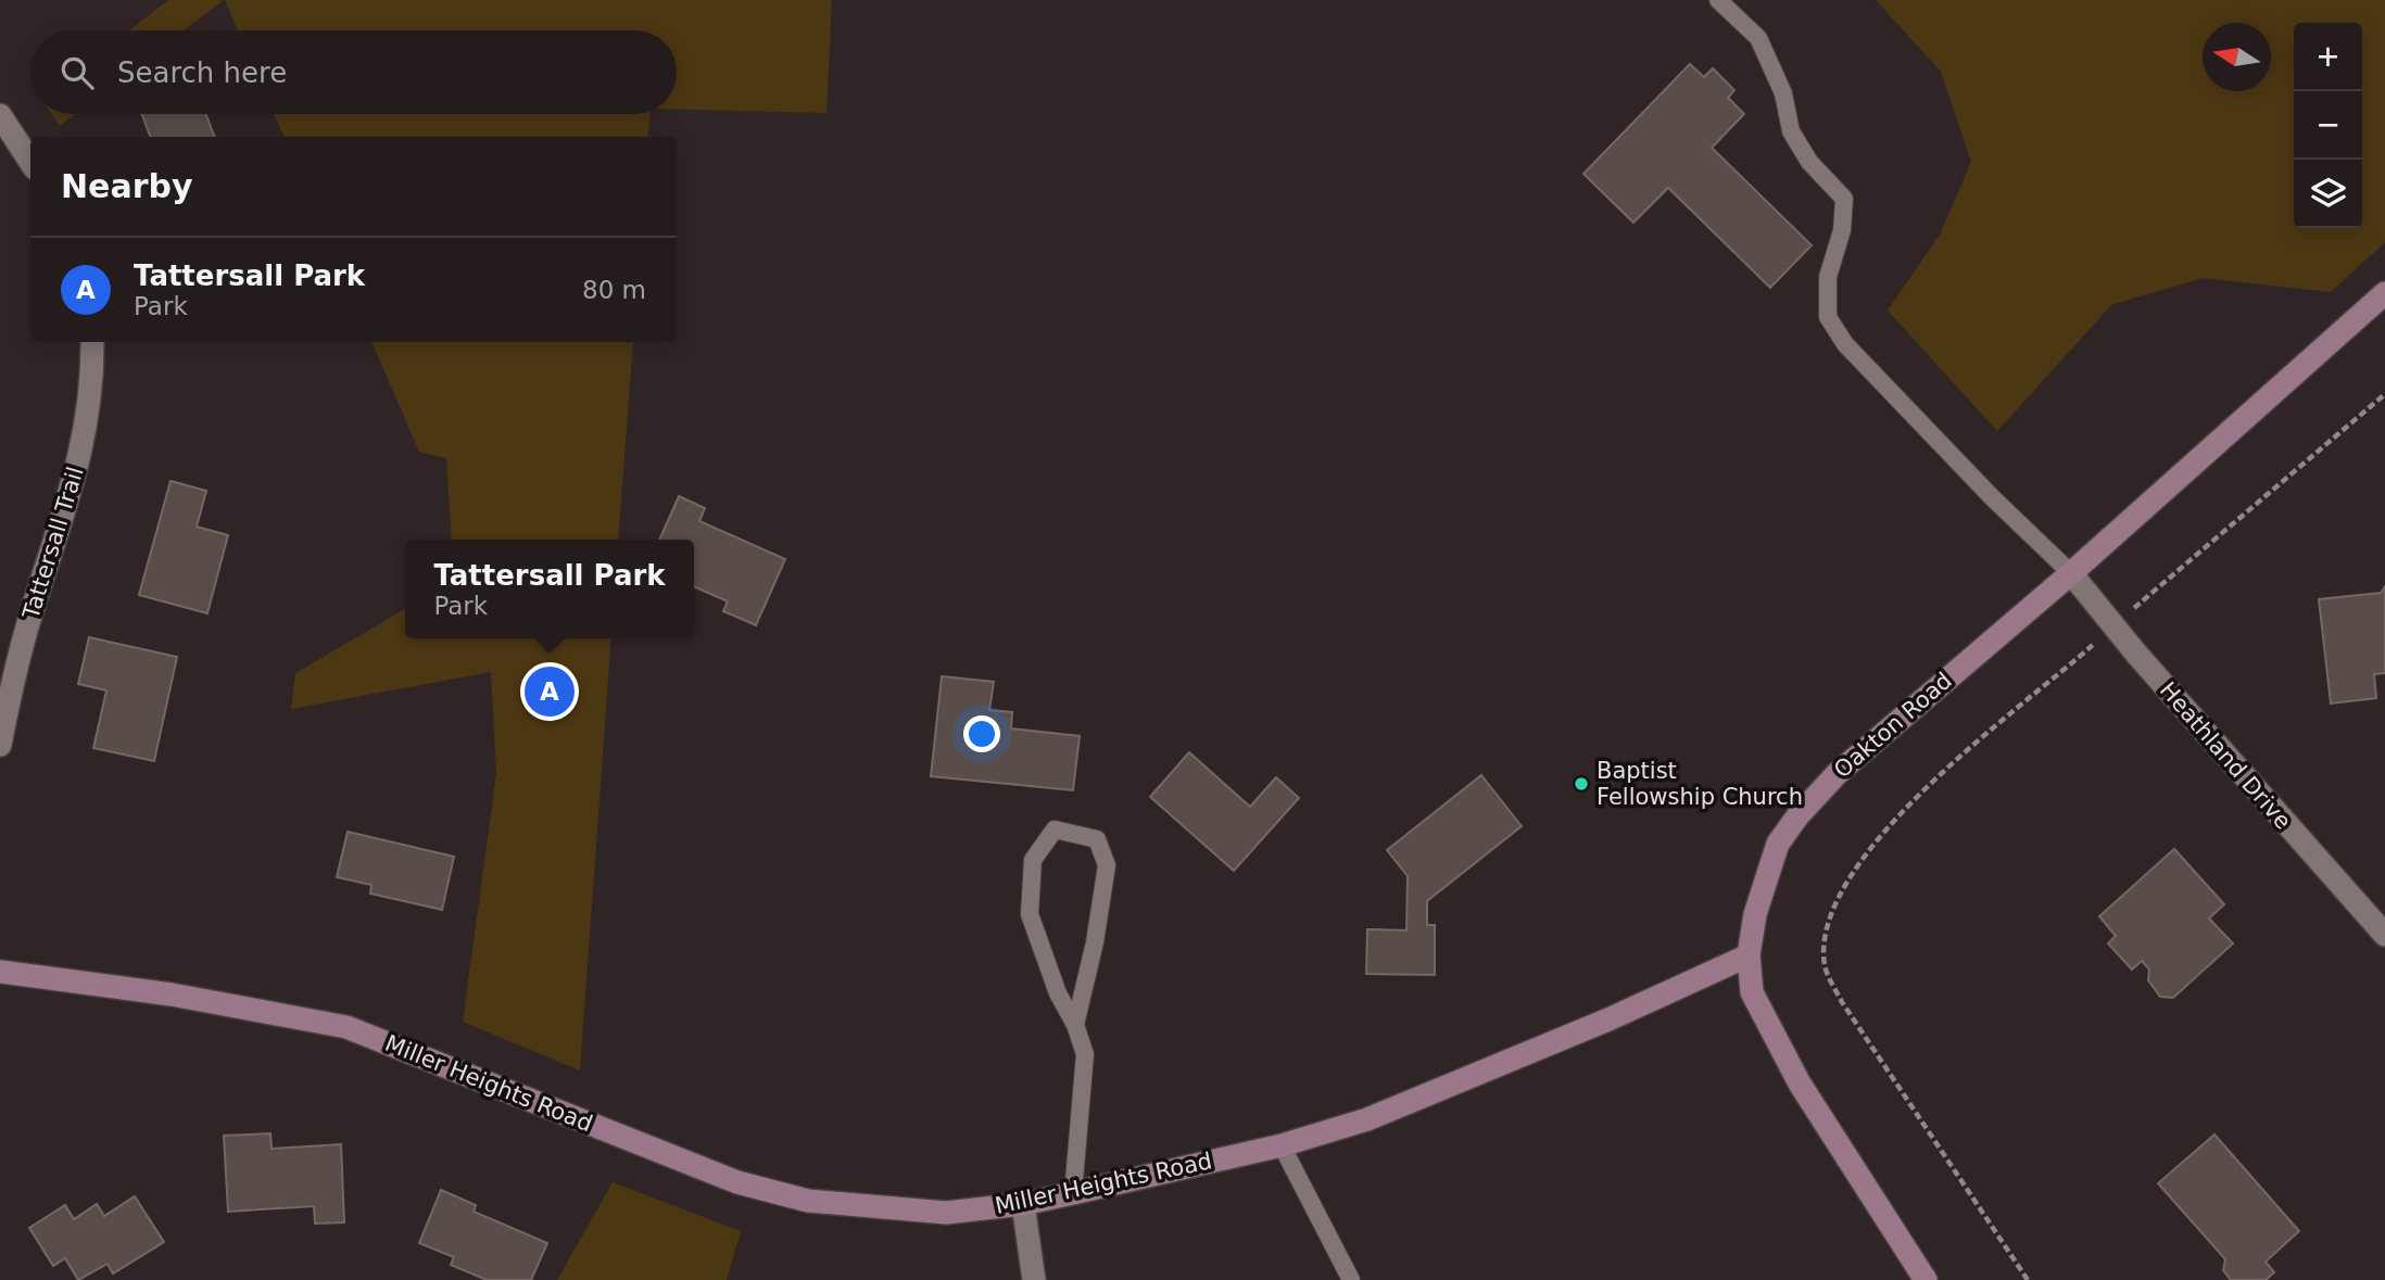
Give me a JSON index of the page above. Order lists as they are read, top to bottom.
{
  "streets": {
    "street": [
      "Tattersall Trail",
      "Oakton Road",
      "Heathland Drive",
      "Miller Heights Road"
    ]
  },
  "crossings": [
    ["Oakton Road", "Heathland Drive"],
    ["Oakton Road", "Miller Heights Road"]
  ],
  "places": ["Baptist Fellowship Church"],
  "north": "left",
  "page": {
    "map_buttons": ["+", "−"],
    "search": "Search here",
    "heading": "Nearby",
    "list": [
      {
        "mark": "A",
        "name": "Tattersall Park",
        "note": "Park",
        "value": "80 m"
      }
    ],
    "popup": ["Tattersall Park", "Park"],
    "pins": "A"
  }
}
